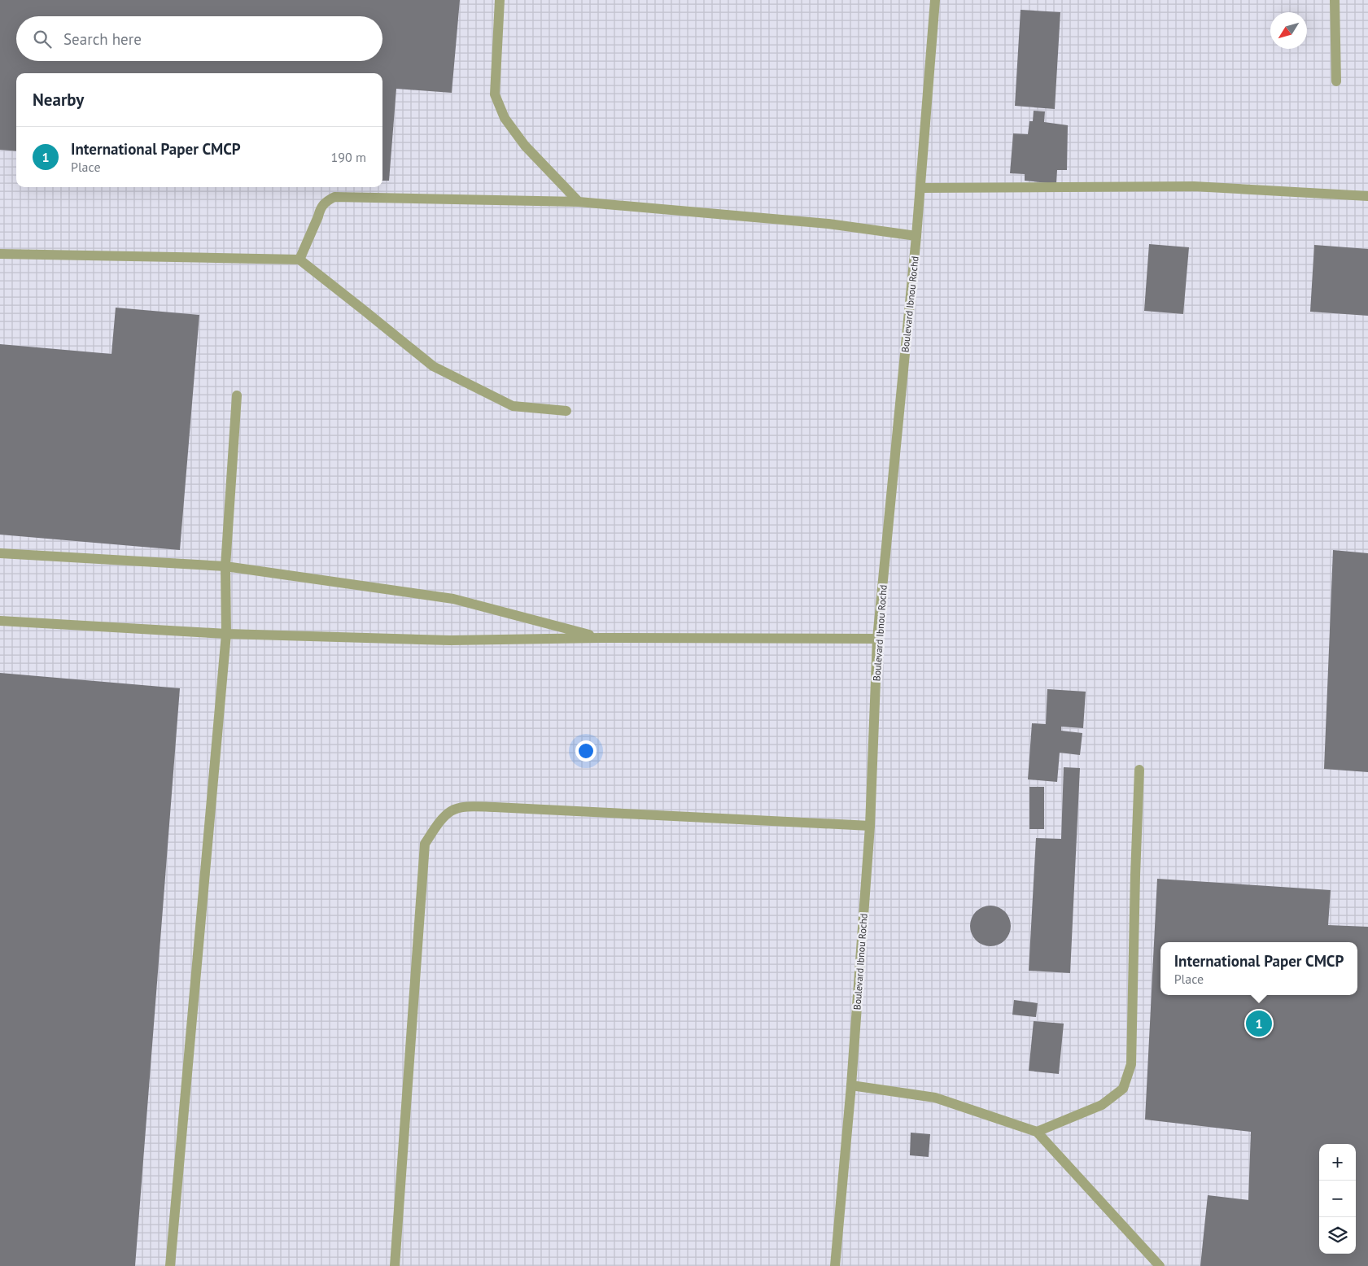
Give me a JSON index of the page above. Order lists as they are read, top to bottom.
{
  "streets": {
    "street": ["Boulevard Ibnou Rochd"]
  },
  "north": "bottom left",
  "page": {
    "search": "Search here",
    "heading": "Nearby",
    "list": [
      {
        "mark": "1",
        "name": "International Paper CMCP",
        "note": "Place",
        "value": "190 m"
      }
    ],
    "popup": ["International Paper CMCP", "Place"],
    "pins": "1",
    "map_buttons": ["+", "−"]
  }
}
